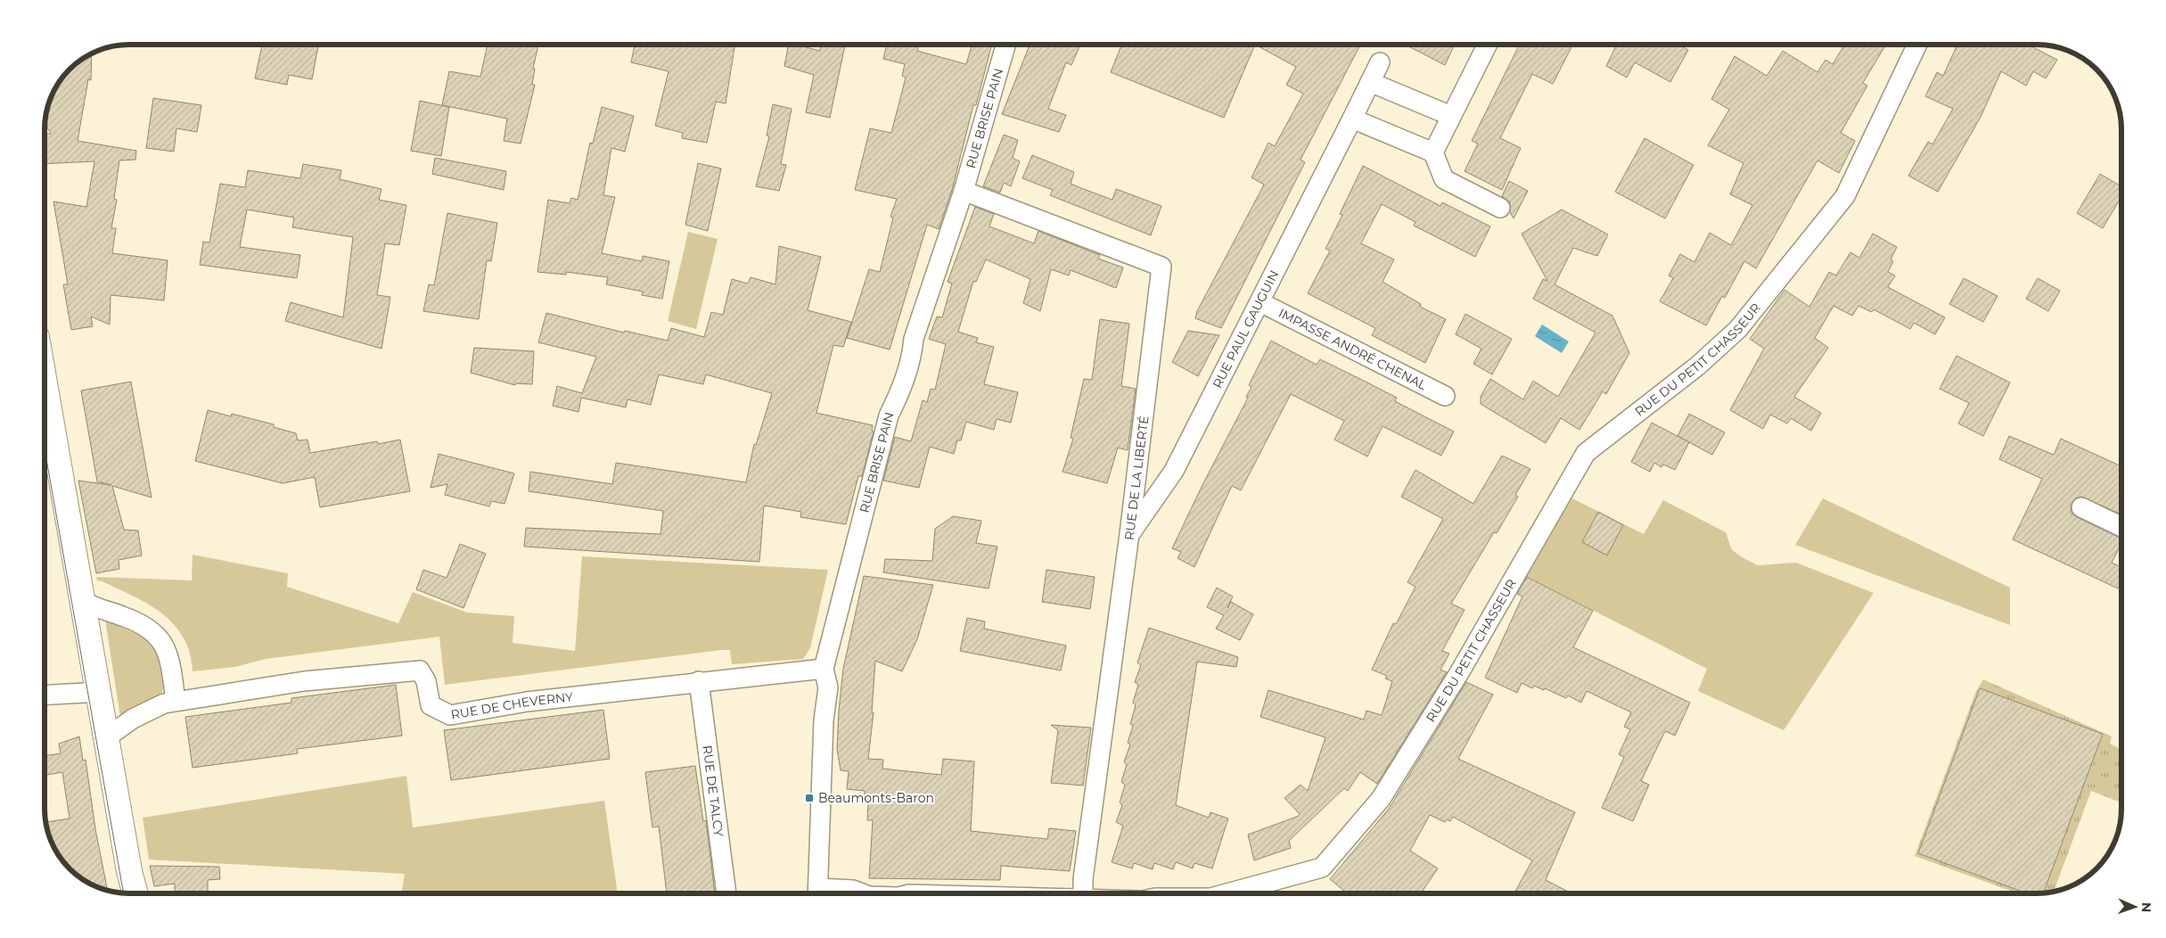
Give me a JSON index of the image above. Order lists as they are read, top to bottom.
{
  "streets": {
    "street": [
      "RUE BRISE PAIN",
      "RUE PAUL GAUGUIN",
      "IMPASSE ANDRÉ CHENAL",
      "RUE DU PETIT CHASSEUR",
      "RUE DE LA LIBERTÉ",
      "RUE DE CHEVERNY",
      "RUE DE TALCY"
    ]
  },
  "crossings": [
    ["RUE BRISE PAIN", "RUE DE LA LIBERTÉ"],
    ["RUE BRISE PAIN", "RUE DE CHEVERNY"],
    ["RUE PAUL GAUGUIN", "IMPASSE ANDRÉ CHENAL"],
    ["RUE PAUL GAUGUIN", "RUE DE LA LIBERTÉ"],
    ["RUE DE CHEVERNY", "RUE DE TALCY"]
  ],
  "places": {
    "transit": ["Beaumonts-Baron"]
  },
  "north": "right"
}
